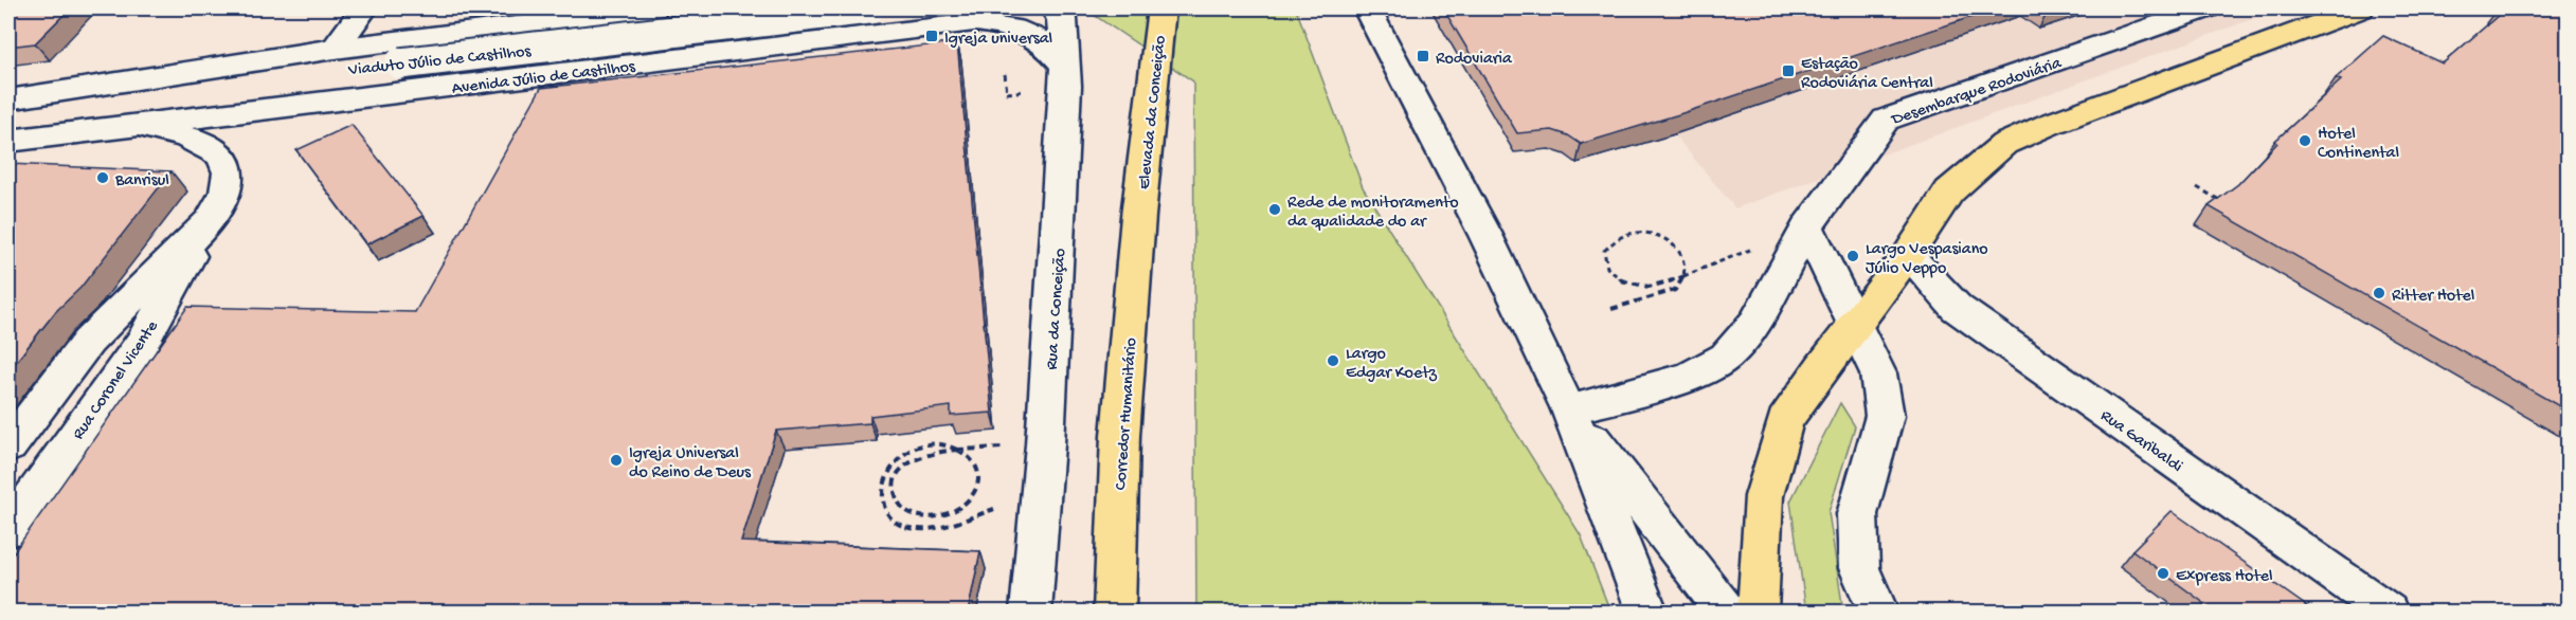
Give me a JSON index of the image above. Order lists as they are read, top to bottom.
{
  "streets": {
    "main road": [
      "Viaduto Júlio de Castilhos",
      "Avenida Júlio de Castilhos",
      "Desembarque Rodoviária",
      "Elevada da Conceição",
      "Rua da Conceição",
      "Rua Coronel Vicente",
      "Corredor Humanitário",
      "Rua Garibaldi"
    ]
  },
  "crossings": [
    ["Avenida Júlio de Castilhos", "Rua da Conceição"],
    ["Avenida Júlio de Castilhos", "Rua Coronel Vicente"],
    ["Elevada da Conceição", "Corredor Humanitário"]
  ],
  "places": {
    "transit": ["Igreja universal", "Rodoviaria", "Estação Rodoviária Central"],
    "other": [
      "Hotel Continental",
      "Banrisul",
      "Rede de monitoramento da qualidade do ar",
      "Largo Vespasiano Júlio Veppo",
      "Ritter Hotel",
      "Largo Edgar Koetz",
      "Igreja Universal do Reino de Deus",
      "Express Hotel"
    ]
  }
}
